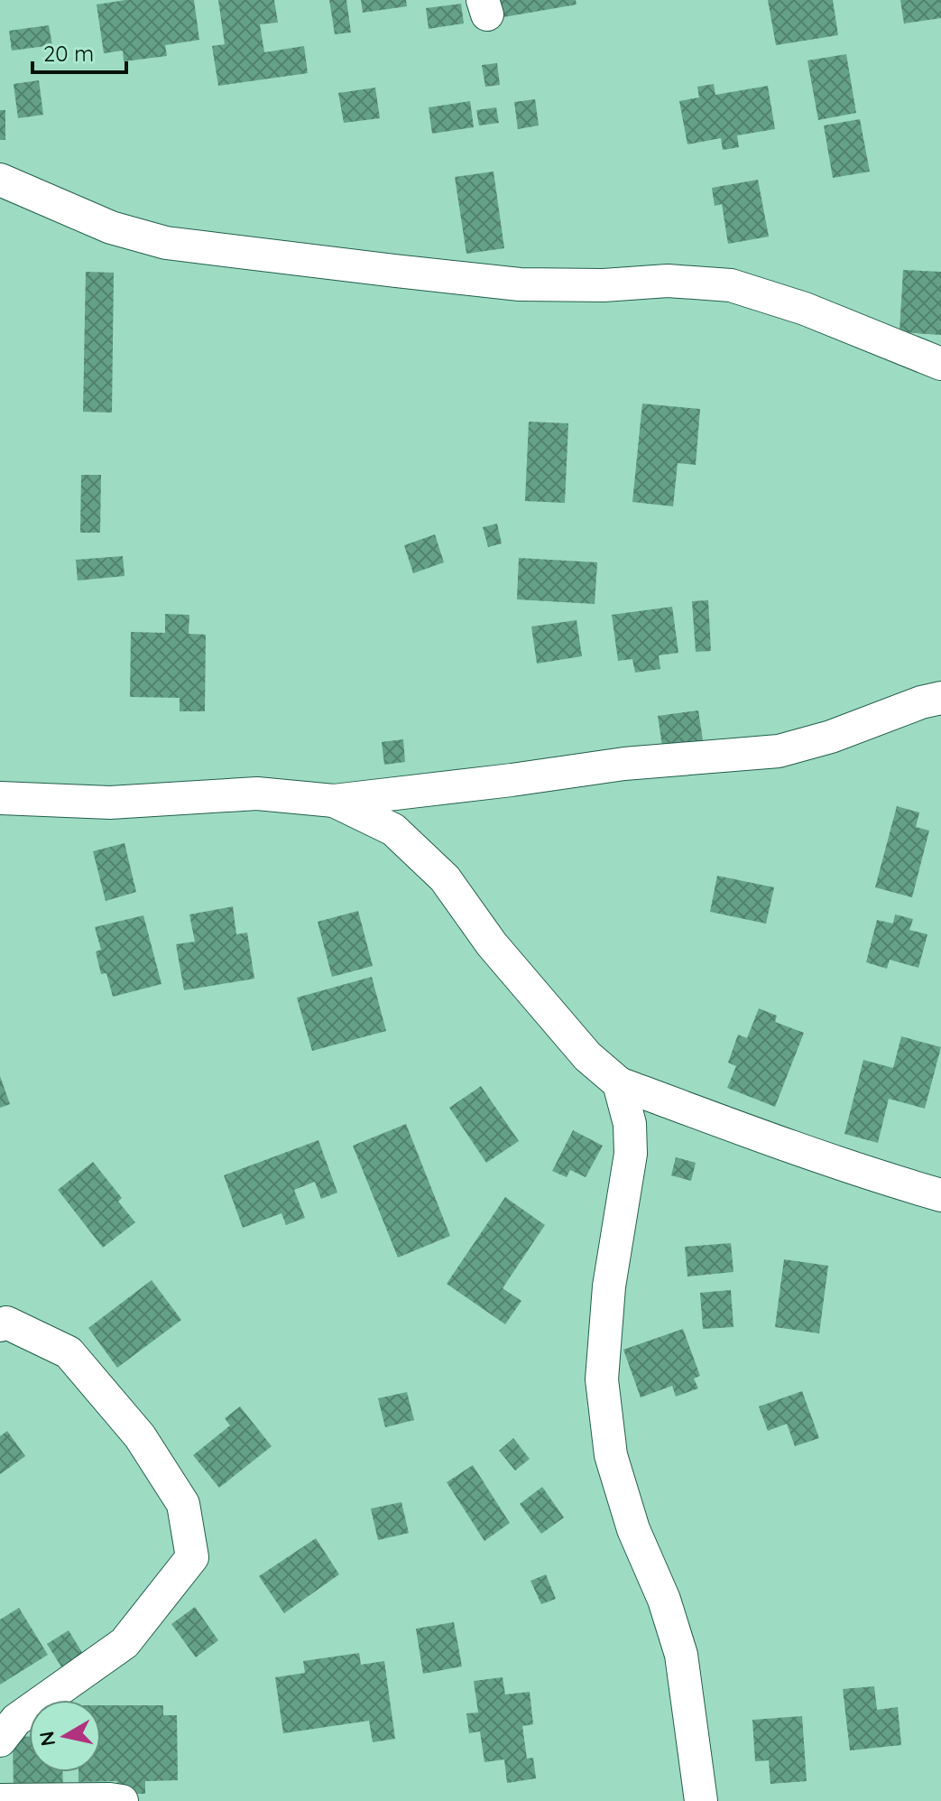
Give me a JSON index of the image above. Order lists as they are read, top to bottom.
{
  "scale_bar": "20 m",
  "north": "left"
}
